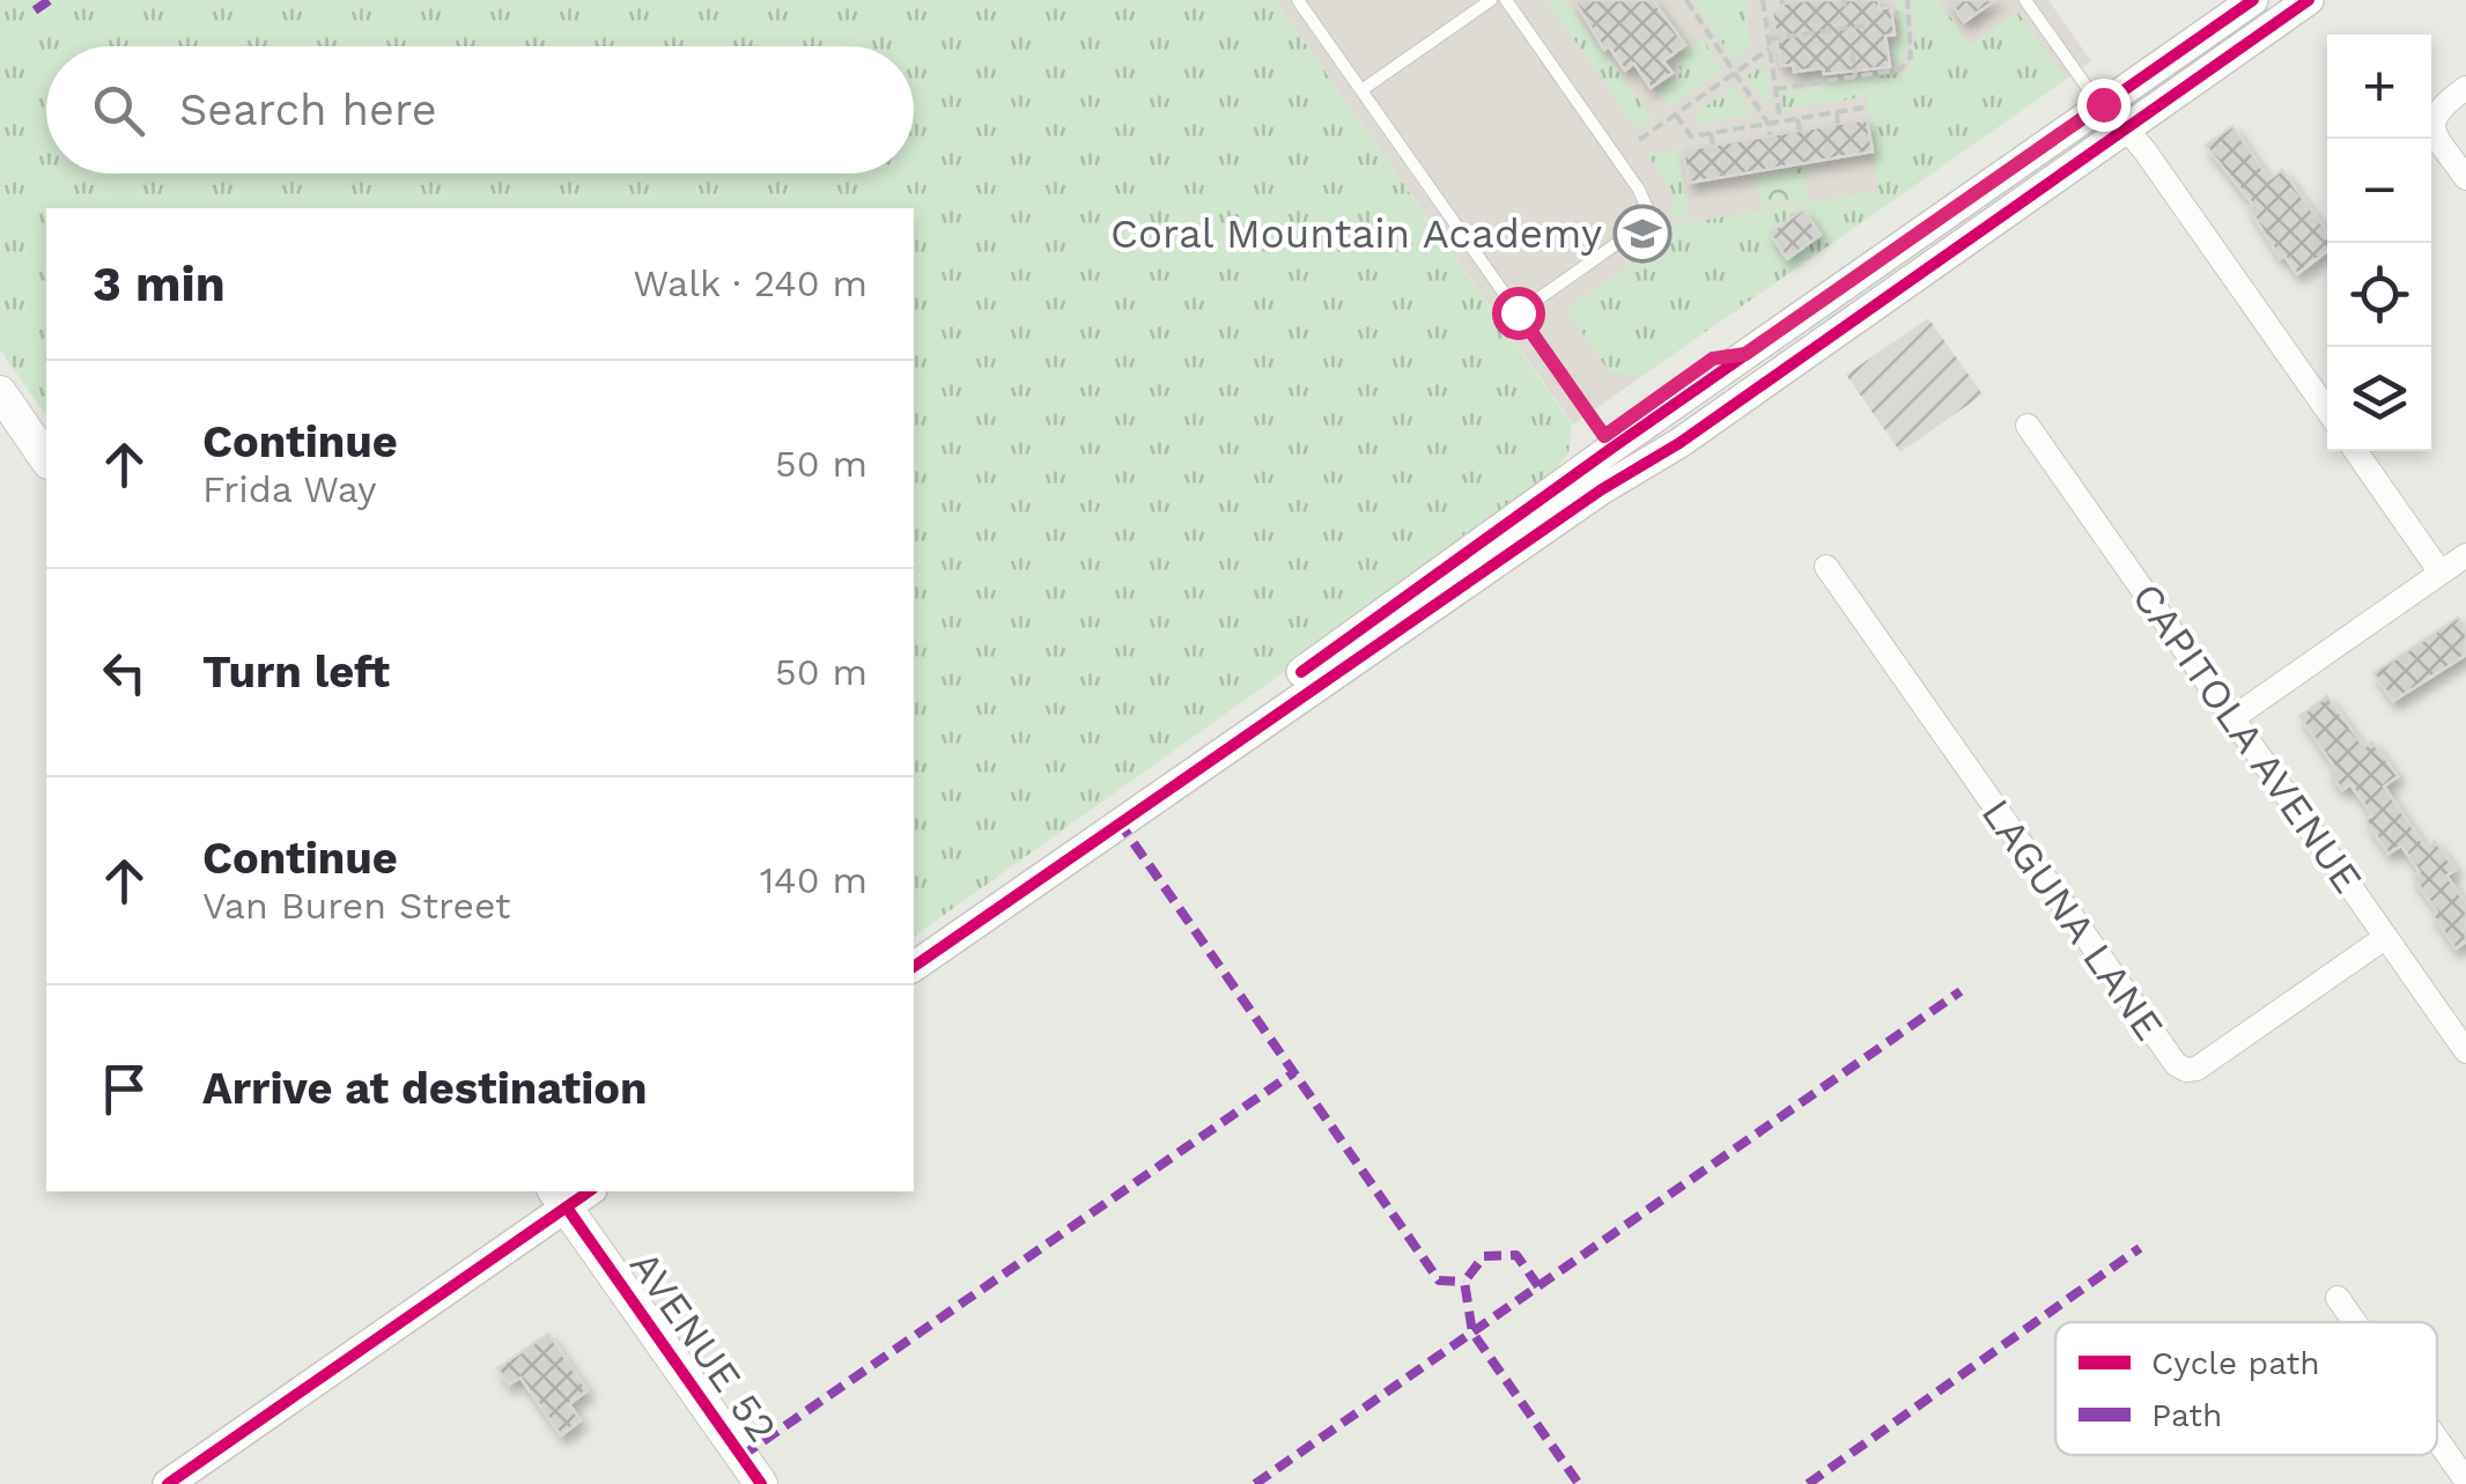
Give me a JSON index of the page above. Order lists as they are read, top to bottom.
{
  "streets": {
    "main road": ["AVENUE 52"],
    "street": ["CAPITOLA AVENUE", "LAGUNA LANE"]
  },
  "crossings": [
    ["CAPITOLA AVENUE", "LAGUNA LANE"]
  ],
  "places": {
    "school or university": ["Coral Mountain Academy"]
  },
  "legend": ["Cycle path", "Path"],
  "page": {
    "map_buttons": ["+", "−"],
    "search": "Search here",
    "heading": ["3 min", "Walk · 240 m"],
    "list": [
      ["Continue", "Frida Way", "50 m"],
      ["Turn left", "50 m"],
      ["Continue", "Van Buren Street", "140 m"],
      "Arrive at destination"
    ]
  }
}
